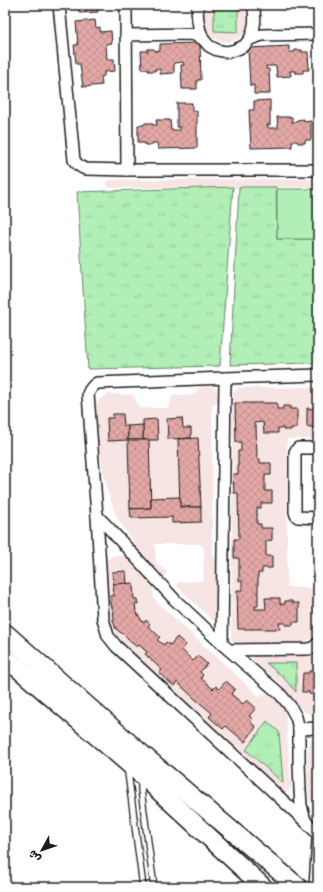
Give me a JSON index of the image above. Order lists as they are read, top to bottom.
{
  "north": "bottom left"
}
